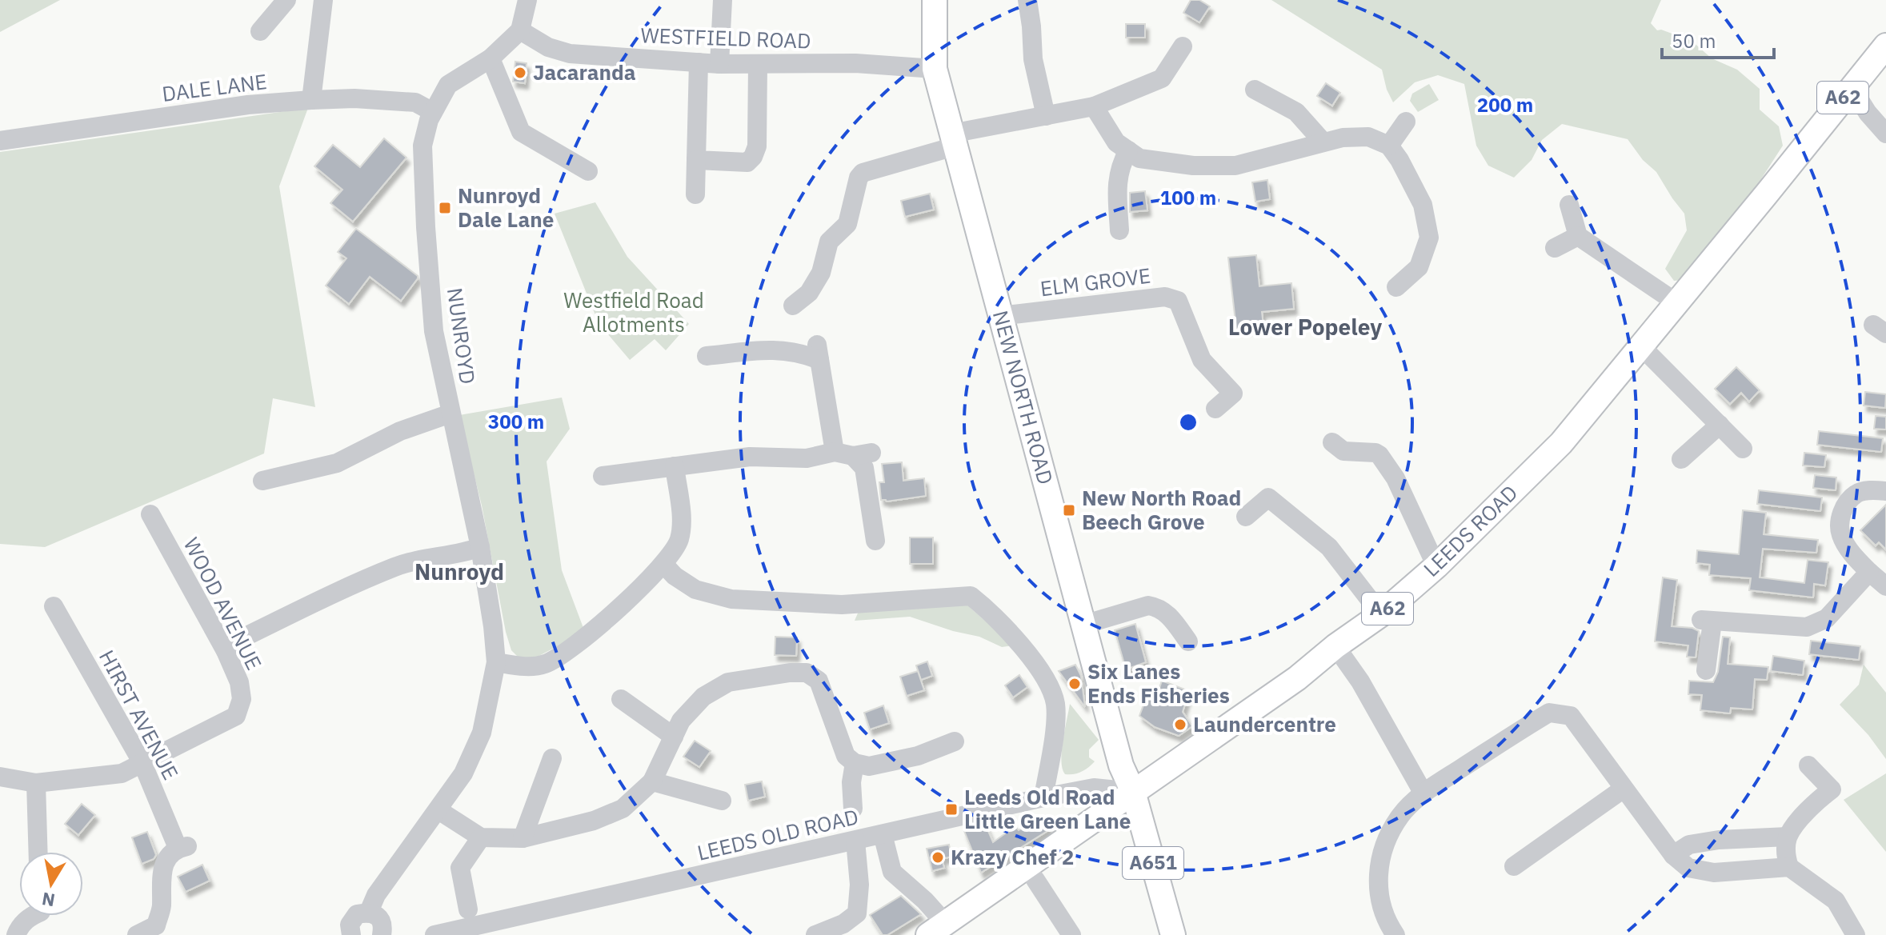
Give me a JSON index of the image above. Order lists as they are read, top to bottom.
{
  "streets": {
    "main road": [
      "A62",
      "NEW NORTH ROAD",
      "LEEDS ROAD",
      "A651"
    ],
    "street": [
      "WESTFIELD ROAD",
      "DALE LANE",
      "ELM GROVE",
      "NUNROYD",
      "WOOD AVENUE",
      "HIRST AVENUE",
      "LEEDS OLD ROAD"
    ]
  },
  "crossings": [
    ["WESTFIELD ROAD", "NUNROYD"],
    ["WESTFIELD ROAD", "NEW NORTH ROAD"],
    ["DALE LANE", "NUNROYD"],
    ["ELM GROVE", "NEW NORTH ROAD"],
    ["NEW NORTH ROAD", "LEEDS ROAD"],
    ["NEW NORTH ROAD", "LEEDS OLD ROAD"],
    ["NEW NORTH ROAD", "A651"],
    ["LEEDS ROAD", "LEEDS OLD ROAD"],
    ["LEEDS ROAD", "A651"],
    ["WOOD AVENUE", "HIRST AVENUE"],
    ["LEEDS OLD ROAD", "A651"]
  ],
  "districts": ["Lower Popeley", "Nunroyd"],
  "parks": ["Westfield Road Allotments"],
  "places": {
    "other": [
      "Jacaranda",
      "Six Lanes Ends Fisheries",
      "Laundercentre",
      "Krazy Chef 2"
    ],
    "transit": ["Nunroyd Dale Lane", "New North Road Beech Grove", "Leeds Old Road Little Green Lane"]
  },
  "scale_bar": "50 m",
  "north": "bottom",
  "rings": ["200 m", "100 m", "300 m"]
}
